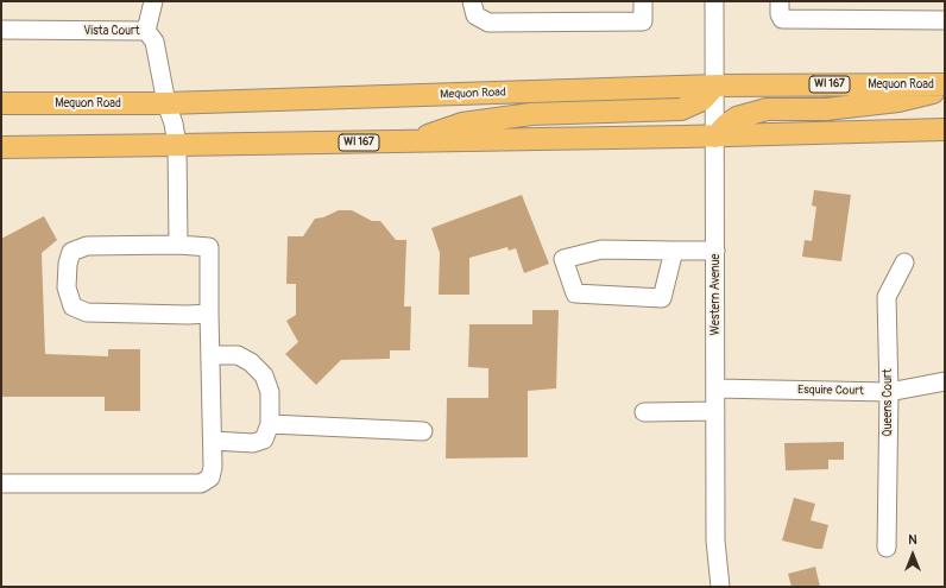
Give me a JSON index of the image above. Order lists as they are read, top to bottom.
{
  "streets": {
    "main road": ["WI 167", "Mequon Road"],
    "street": [
      "Vista Court",
      "Western Avenue",
      "Esquire Court",
      "Queens Court"
    ]
  },
  "crossings": [
    ["Vista Court", "WI 167"],
    ["Vista Court", "Mequon Road"],
    ["WI 167", "Western Avenue"],
    ["Mequon Road", "Western Avenue"],
    ["Western Avenue", "Esquire Court"],
    ["Esquire Court", "Queens Court"]
  ],
  "north": "top"
}
